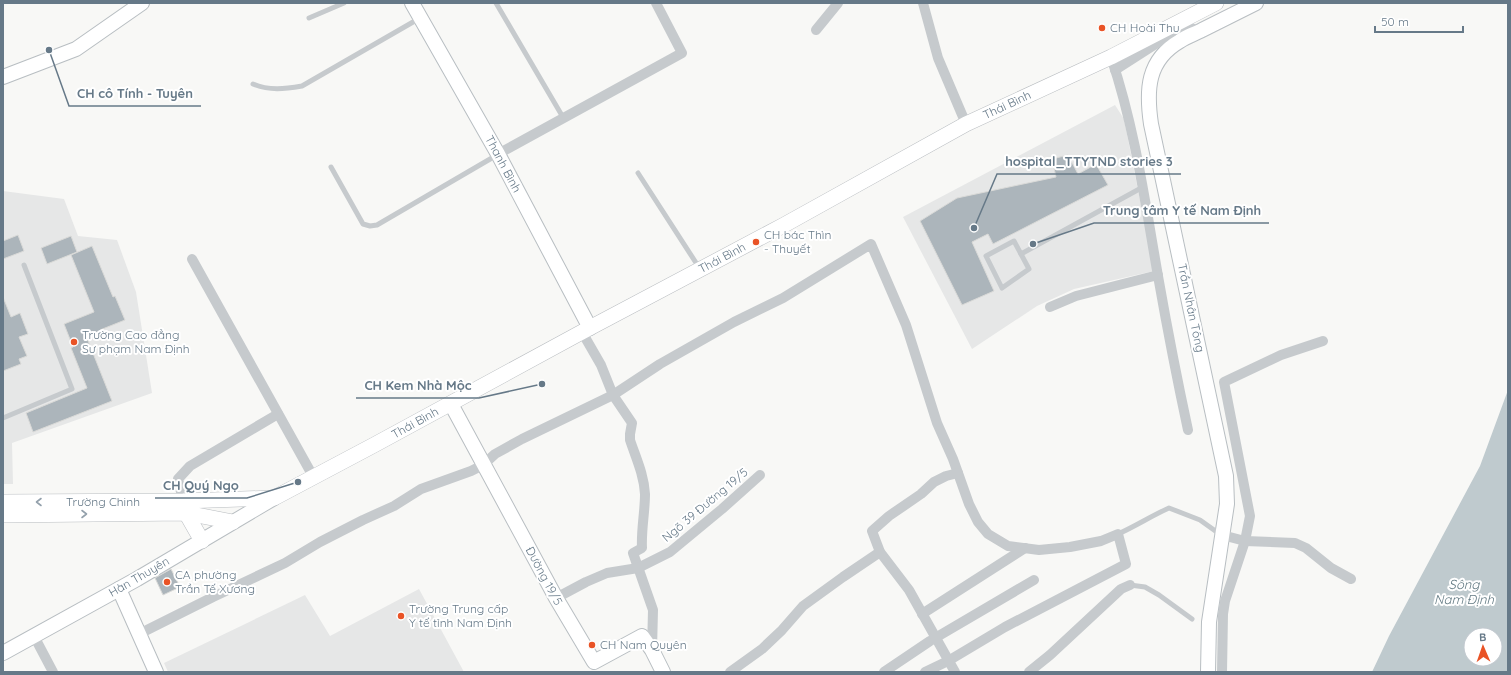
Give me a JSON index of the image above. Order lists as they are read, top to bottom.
{
  "streets": {
    "main road": ["Thái Bình", "Trường Chinh"],
    "street": [
      "Thanh Bình",
      "Trần Nhân Tông",
      "Ngõ 39 Đường 19/5",
      "Đường 19/5",
      "Hàn Thuyên"
    ]
  },
  "crossings": [
    ["Thái Bình", "Thanh Bình"],
    ["Thái Bình", "Trường Chinh"],
    ["Thái Bình", "Đường 19/5"],
    ["Thái Bình", "Hàn Thuyên"],
    ["Trường Chinh", "Hàn Thuyên"],
    ["Ngõ 39 Đường 19/5", "Đường 19/5"]
  ],
  "water": ["Sông Nam Định"],
  "places": [
    "CH Hoài Thu",
    "CH cô Tính - Tuyên",
    "hospital_TTYTND stories 3",
    "CH bác Thìn - Thuyết",
    "Trung tâm Y tế Nam Định",
    "Trường Cao đẳng Sư phạm Nam Định",
    "CH Kem Nhà Mộc",
    "CH Quý Ngọ",
    "CA phường Trần Tế Xương",
    "Trường Trung cấp Y tế tỉnh Nam Định",
    "CH Nam Quyên"
  ],
  "scale_bar": "50 m",
  "north": "top"
}
